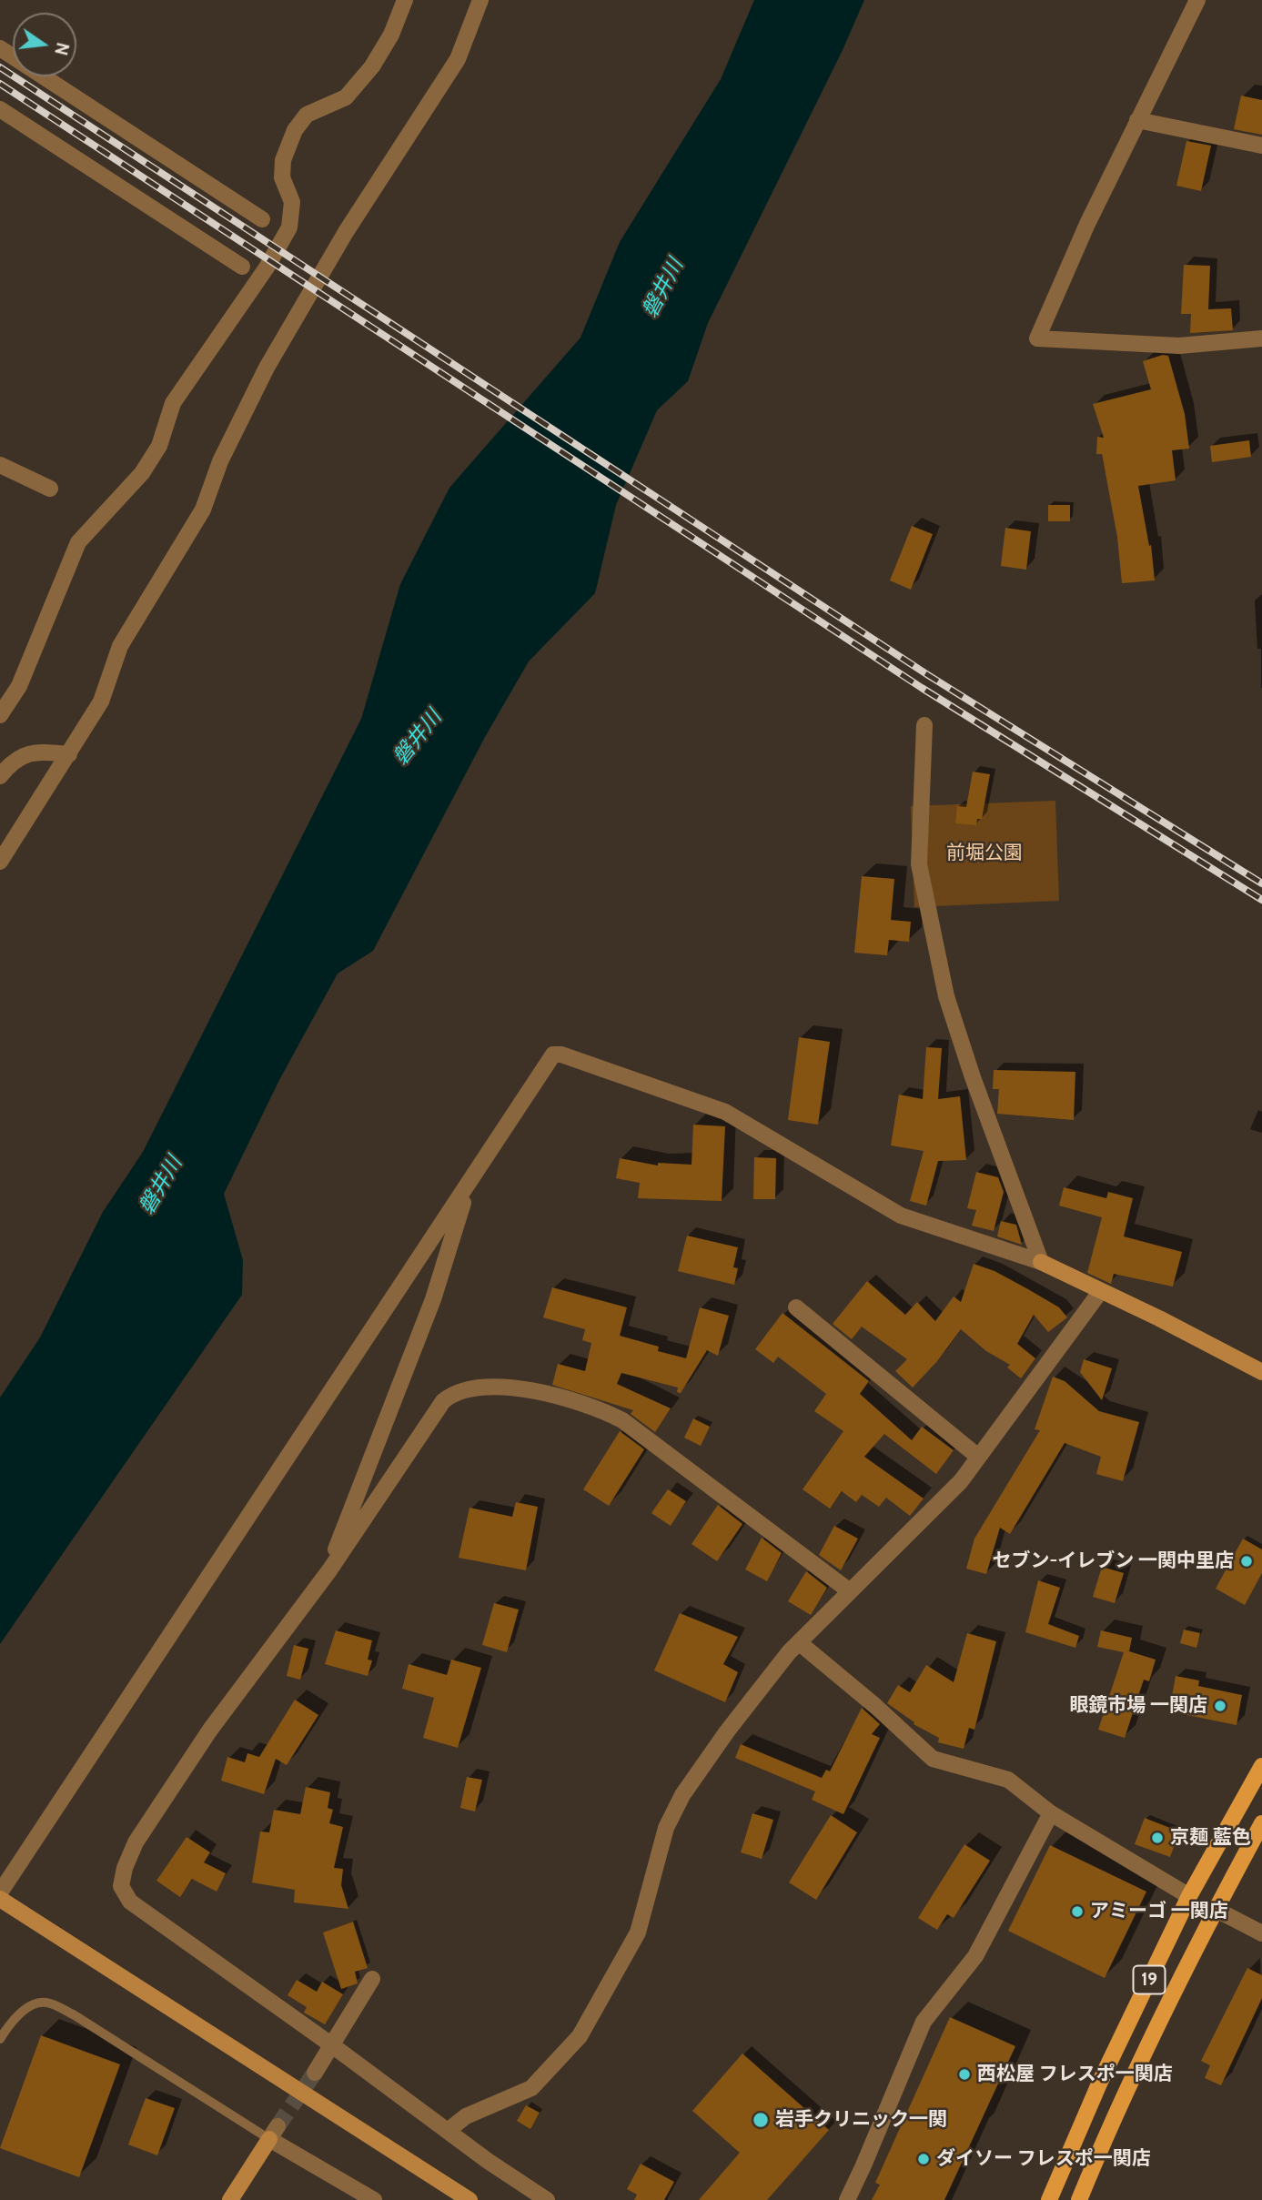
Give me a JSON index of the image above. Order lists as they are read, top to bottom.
{
  "streets": {
    "main road": ["19"]
  },
  "water": ["磐井川"],
  "parks": ["前堀公園"],
  "places": [
    "セブン-イレブン 一関中里店",
    "眼鏡市場 一関店",
    "京麺 藍色",
    "アミーゴ 一関店",
    "西松屋 フレスポ一関店",
    "岩手クリニック一関",
    "ダイソー フレスポ一関店"
  ],
  "north": "right"
}
